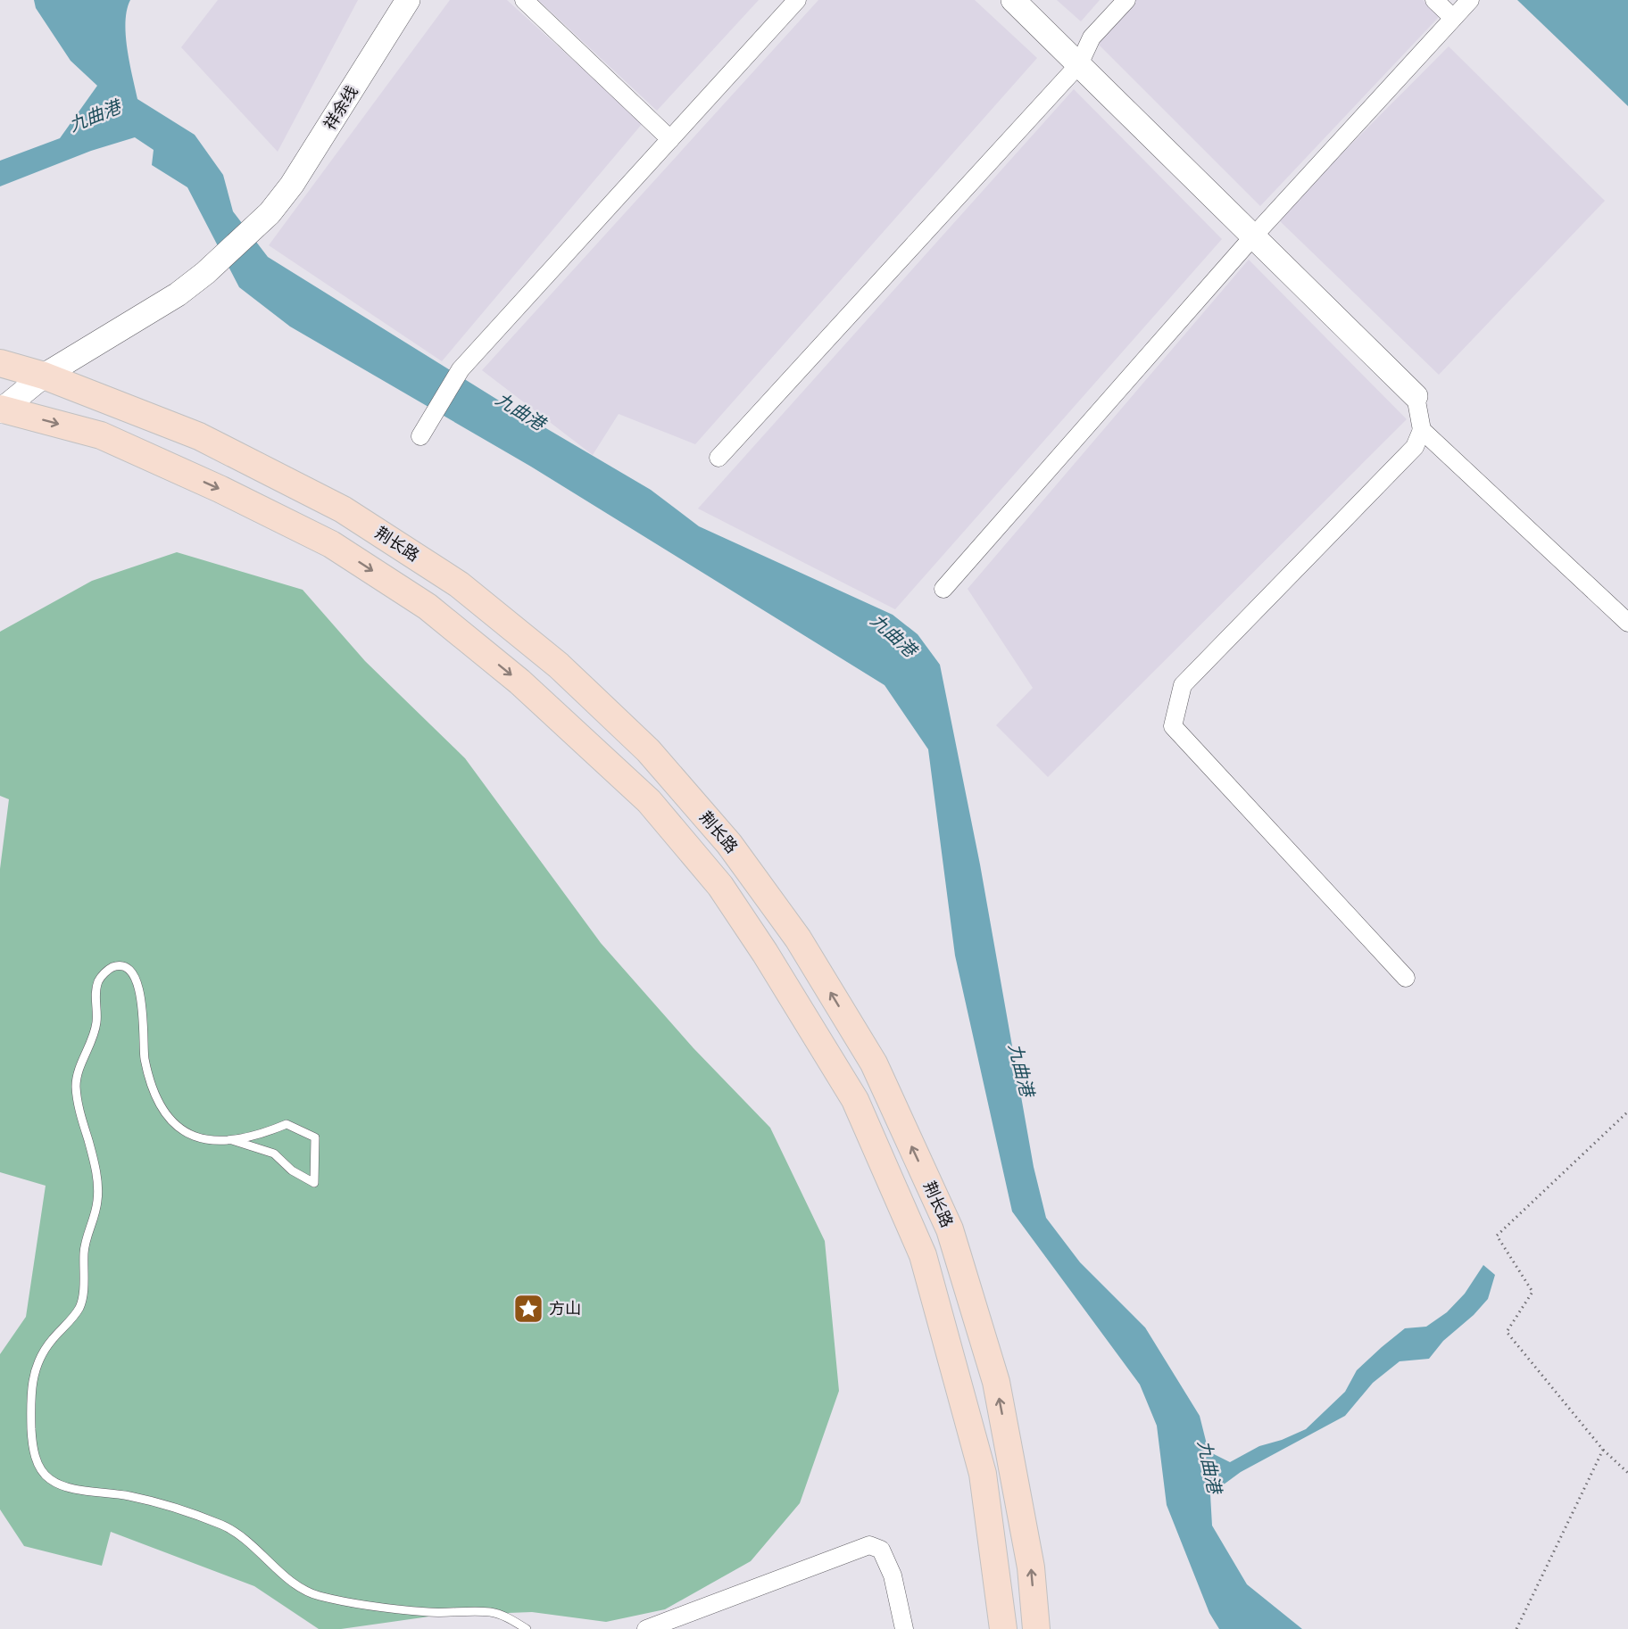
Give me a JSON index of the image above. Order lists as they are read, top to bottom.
{
  "streets": {
    "main road": ["荆长路"],
    "street": ["祥余线"]
  },
  "crossings": [
    ["祥余线", "荆长路"]
  ],
  "water": ["九曲港"],
  "places": {
    "place": ["方山"]
  }
}
